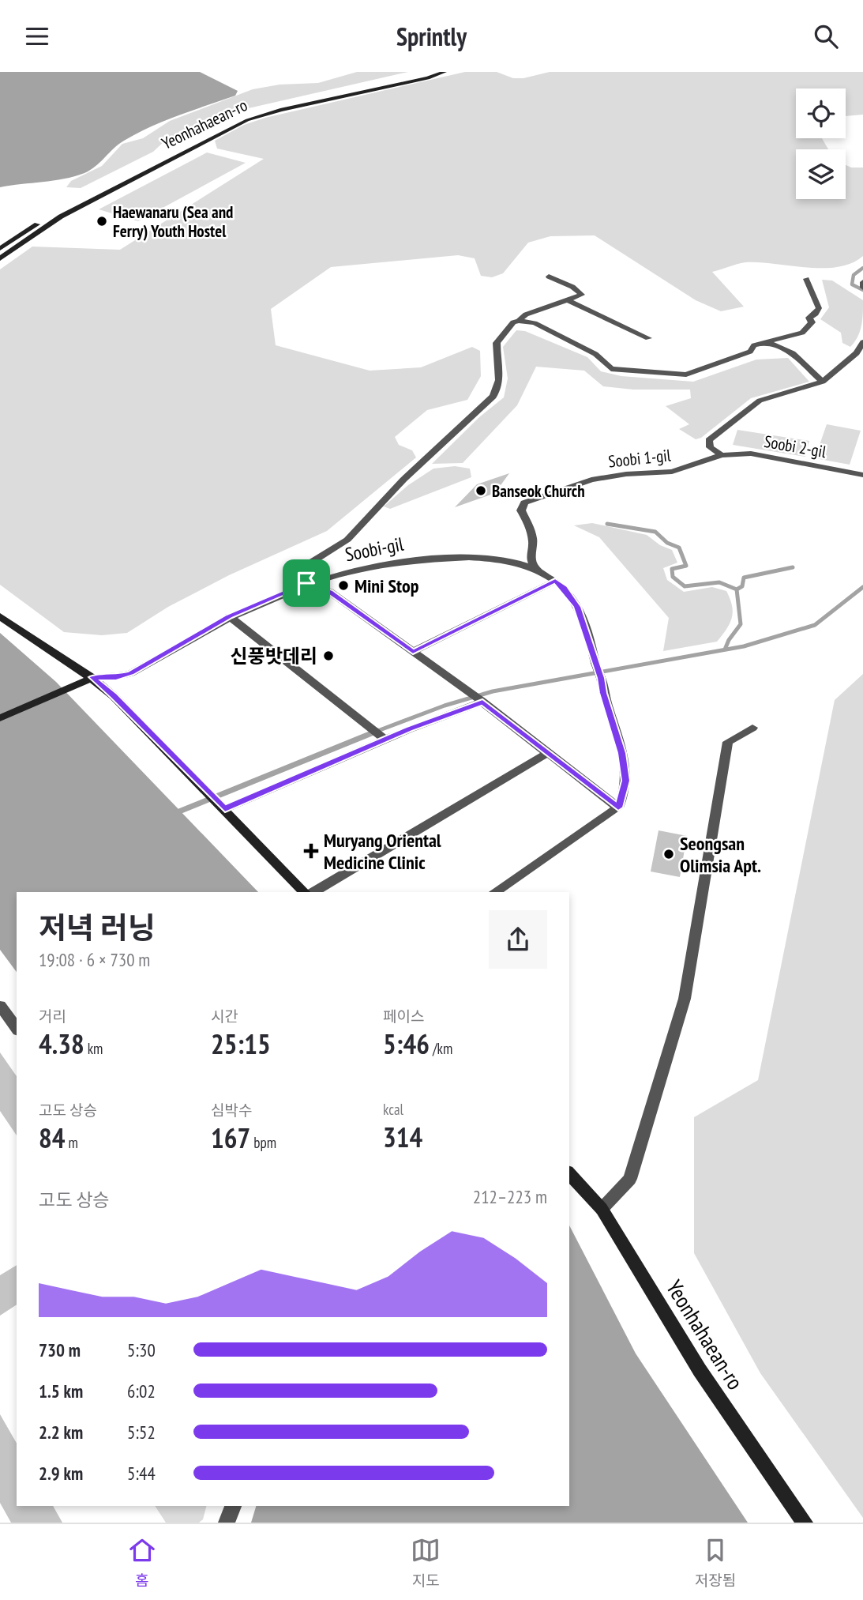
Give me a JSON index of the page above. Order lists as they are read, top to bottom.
{
  "streets": {
    "street": [
      "Yeonhahaean-ro",
      "Soobi 2-gil",
      "Soobi 1-gil",
      "Soobi-gil"
    ]
  },
  "crossings": [
    ["Soobi 2-gil", "Soobi 1-gil"],
    ["Soobi 1-gil", "Soobi-gil"]
  ],
  "places": {
    "other": [
      "Haewanaru (Sea and Ferry) Youth Hostel",
      "Banseok Church",
      "Mini Stop",
      "신풍밧데리",
      "Seongsan Olimsia Apt."
    ],
    "health": ["Muryang Oriental Medicine Clinic"]
  },
  "page": {
    "header": "Sprintly",
    "heading": ["저녁 러닝", "19:08 · 6 × 730 m"],
    "stats": [
      ["거리", "4.38 km"],
      ["시간", "25:15"],
      ["페이스", "5:46 /km"],
      ["고도 상승", "84 m"],
      ["심박수", "167 bpm"],
      ["kcal", "314"]
    ],
    "chart": ["고도 상승", "212–223 m"],
    "list": [
      {
        "name": "730 m",
        "note": "5:30"
      },
      {
        "name": "1.5 km",
        "note": "6:02"
      },
      {
        "name": "2.2 km",
        "note": "5:52"
      },
      {
        "name": "2.9 km",
        "note": "5:44"
      }
    ],
    "tabs": ["홈", "지도", "저장됨"]
  }
}
